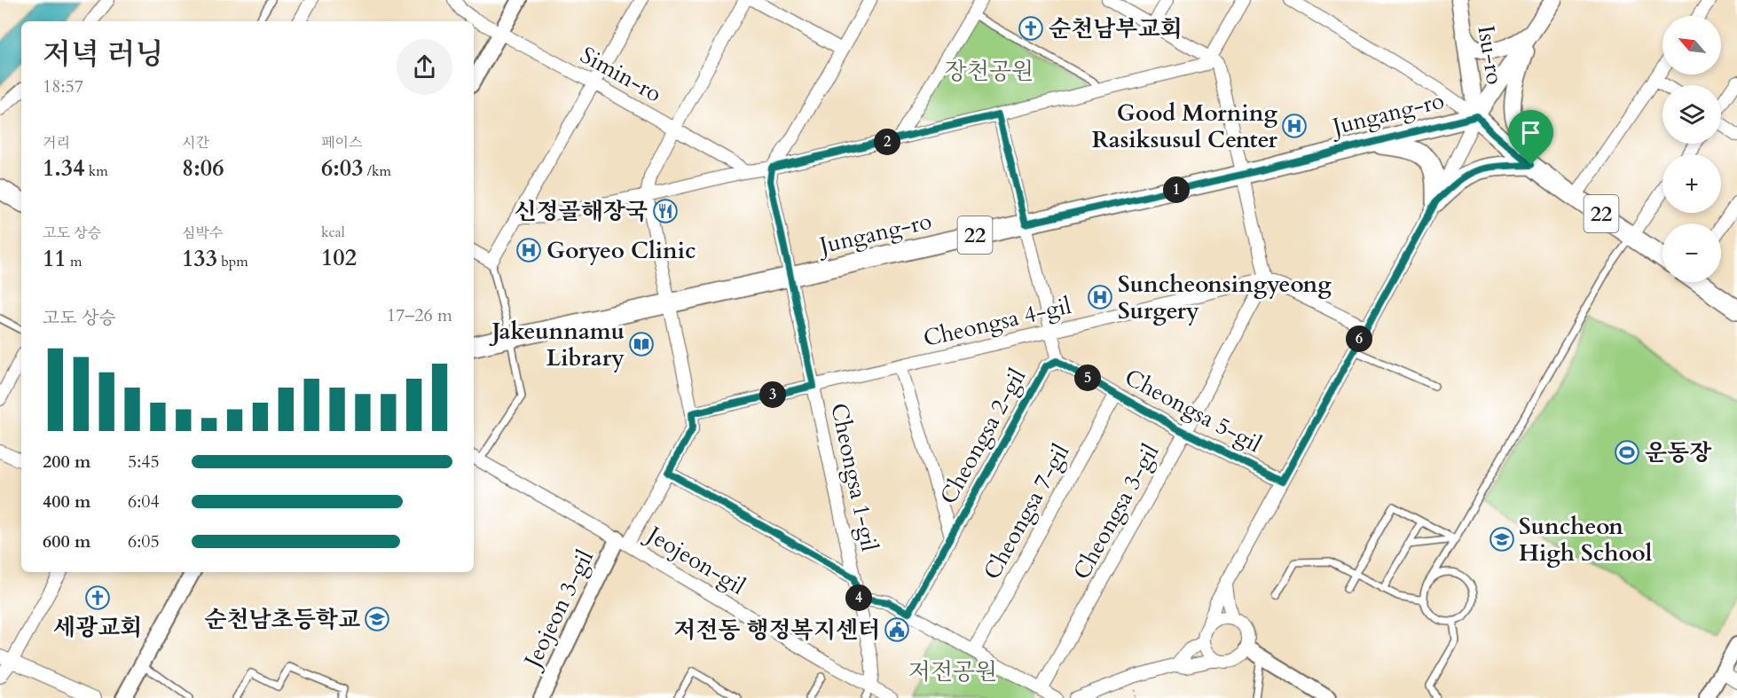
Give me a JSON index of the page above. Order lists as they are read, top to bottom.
{
  "streets": {
    "main road": ["Isu-ro", "Jungang-ro", "22"],
    "street": [
      "Simin-ro",
      "Cheongsa 4-gil",
      "Cheongsa 5-gil",
      "Cheongsa 2-gil",
      "Cheongsa 1-gil",
      "Cheongsa 7-gil",
      "Cheongsa 3-gil",
      "Jeojeon-gil",
      "Jeojeon 3-gil"
    ]
  },
  "crossings": [
    ["Isu-ro", "Jungang-ro"],
    ["Isu-ro", "22"],
    ["Jungang-ro", "22"],
    ["Jungang-ro", "Cheongsa 2-gil"],
    ["Jungang-ro", "Cheongsa 1-gil"],
    ["Jungang-ro", "Jeojeon-gil"],
    ["Jungang-ro", "Jeojeon 3-gil"],
    ["Cheongsa 4-gil", "Cheongsa 2-gil"],
    ["Cheongsa 4-gil", "Cheongsa 1-gil"],
    ["Cheongsa 4-gil", "Cheongsa 3-gil"],
    ["Cheongsa 4-gil", "Jeojeon 3-gil"],
    ["Cheongsa 5-gil", "Cheongsa 2-gil"],
    ["Cheongsa 5-gil", "Cheongsa 7-gil"],
    ["Cheongsa 5-gil", "Cheongsa 3-gil"],
    ["Cheongsa 1-gil", "Jeojeon-gil"],
    ["Jeojeon-gil", "Jeojeon 3-gil"]
  ],
  "parks": ["장천공원", "저전공원"],
  "places": {
    "church": ["순천남부교회", "세광교회"],
    "hospital": ["Good Morning Rasiksusul Center", "Goryeo Clinic", "Suncheonsingyeong Surgery"],
    "restaurant": ["신정골해장국"],
    "library": ["Jakeunnamu Library"],
    "sports": ["운동장"],
    "school or university": ["Suncheon High School", "순천남초등학교"],
    "public building": ["저전동 행정복지센터"]
  },
  "north": "top left",
  "page": {
    "map_buttons": ["+", "−"],
    "heading": ["저녁 러닝", "18:57"],
    "stats": [
      ["거리", "1.34 km"],
      ["시간", "8:06"],
      ["페이스", "6:03 /km"],
      ["고도 상승", "11 m"],
      ["심박수", "133 bpm"],
      ["kcal", "102"]
    ],
    "pins": [
      "2",
      "1",
      "6",
      "5",
      "3",
      "4"
    ],
    "chart": ["고도 상승", "17–26 m"],
    "list": [
      {
        "name": "200 m",
        "note": "5:45"
      },
      {
        "name": "400 m",
        "note": "6:04"
      },
      {
        "name": "600 m",
        "note": "6:05"
      }
    ]
  }
}
